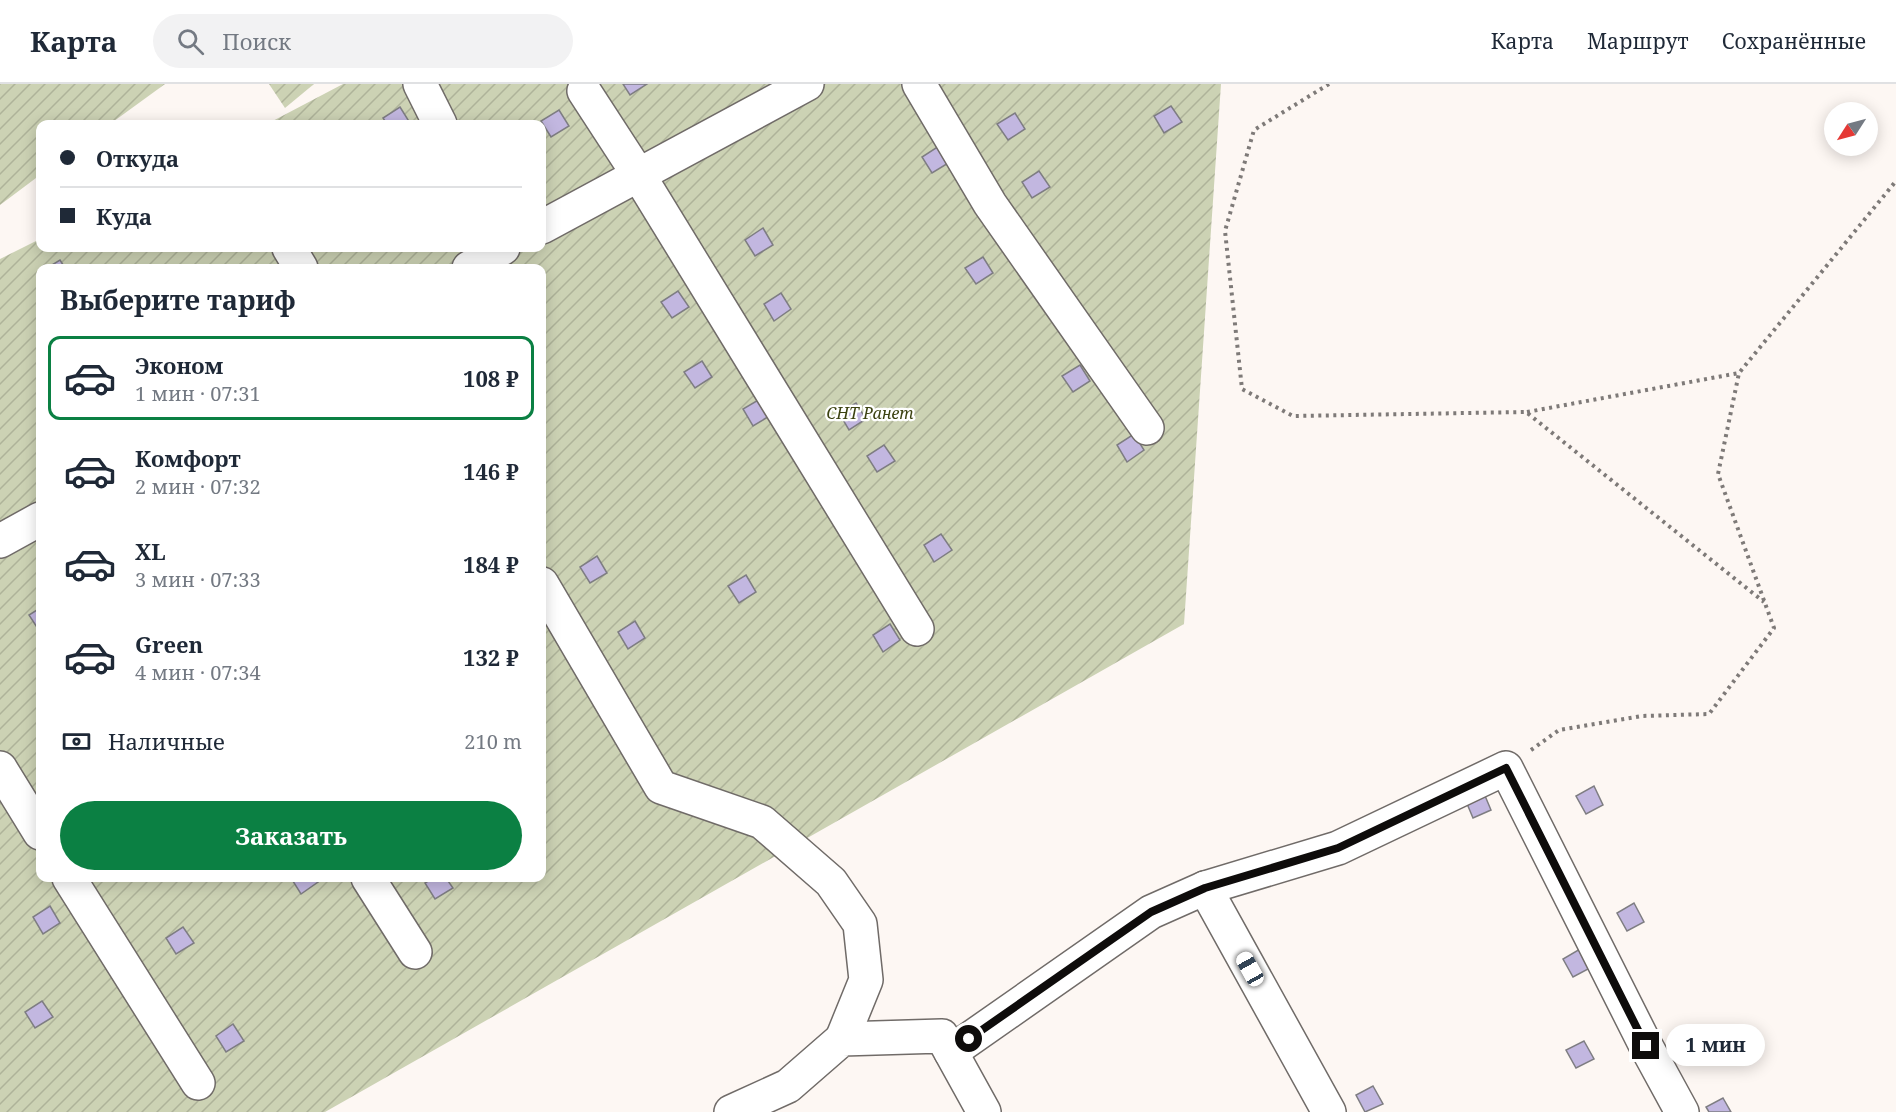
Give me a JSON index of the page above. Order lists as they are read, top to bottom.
{
  "parks": ["СНТ Ранет"],
  "north": "bottom left",
  "page": {
    "header": "Карта",
    "search": "Поиск",
    "nav": ["Карта", "Маршрут", "Сохранённые"],
    "banner": ["Откуда", "Куда"],
    "heading": "Выберите тариф",
    "list": [
      {
        "name": "Эконом",
        "note": "1 мин · 07:31",
        "value": "108 ₽"
      },
      {
        "name": "Комфорт",
        "note": "2 мин · 07:32",
        "value": "146 ₽"
      },
      {
        "name": "XL",
        "note": "3 мин · 07:33",
        "value": "184 ₽"
      },
      {
        "name": "Green",
        "note": "4 мин · 07:34",
        "value": "132 ₽"
      }
    ],
    "pay": ["Наличные", "210 m"],
    "buttons": "Заказать",
    "bubble": "1 мин"
  }
}
